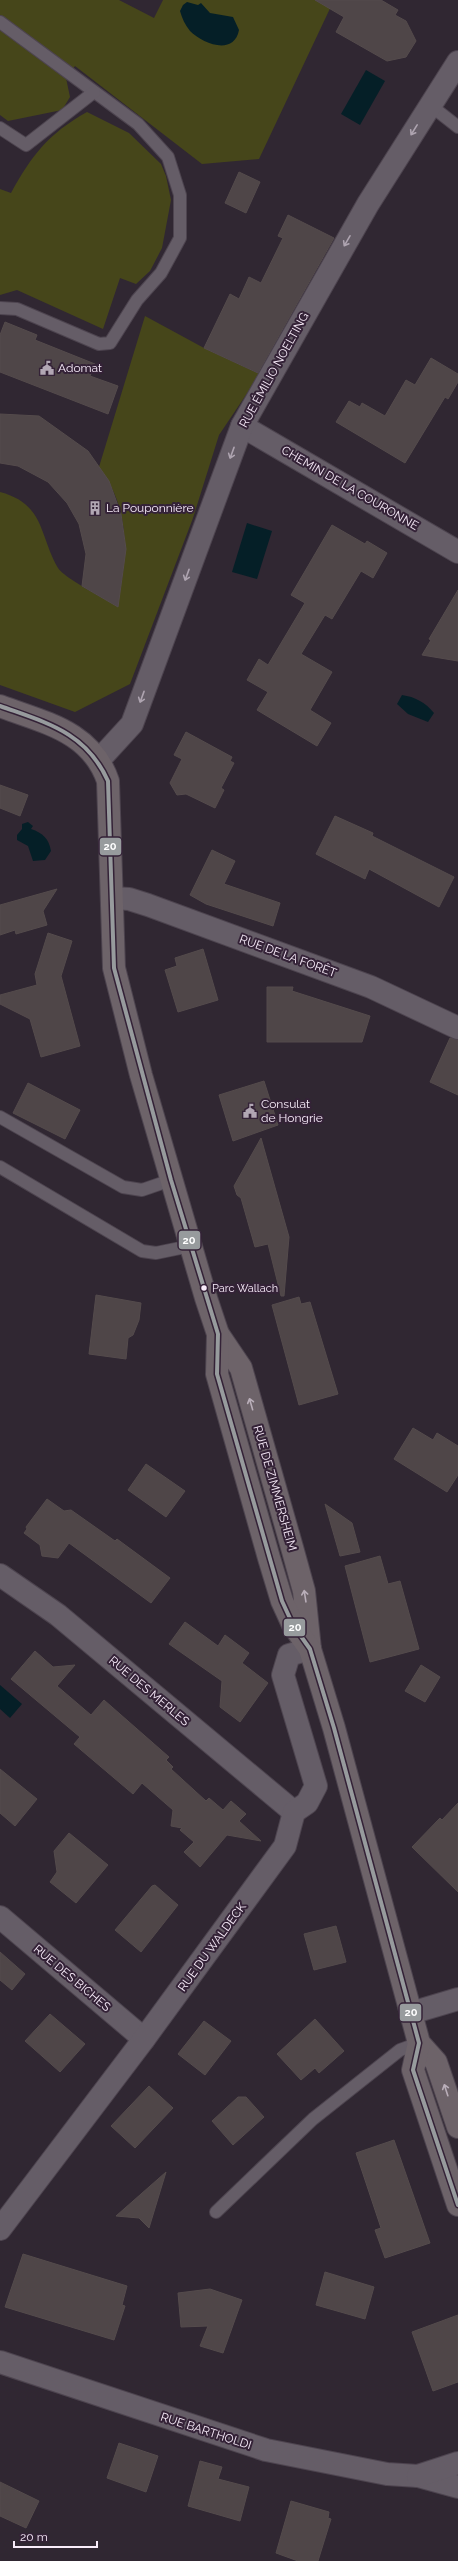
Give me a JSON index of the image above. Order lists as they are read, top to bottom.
{
  "streets": {
    "main road": ["RUE DE ZIMMERSHEIM"],
    "street": [
      "RUE ÉMILIO NOELTING",
      "CHEMIN DE LA COURONNE",
      "RUE DE LA FORÊT",
      "RUE DES MERLES",
      "RUE DU WALDECK",
      "RUE DES BICHES",
      "RUE BARTHOLDI"
    ]
  },
  "crossings": [
    ["RUE ÉMILIO NOELTING", "CHEMIN DE LA COURONNE"],
    ["RUE ÉMILIO NOELTING", "RUE DE ZIMMERSHEIM"],
    ["RUE DE LA FORÊT", "RUE DE ZIMMERSHEIM"],
    ["RUE DES MERLES", "RUE DU WALDECK"],
    ["RUE DU WALDECK", "RUE DES BICHES"]
  ],
  "one_way": ["RUE ÉMILIO NOELTING"],
  "places": {
    "public building": ["Adomat", "Consulat de Hongrie"],
    "building": ["La Pouponnière"],
    "other": ["Parc Wallach"]
  },
  "lines": ["transit line 20"],
  "scale_bar": "20 m"
}
